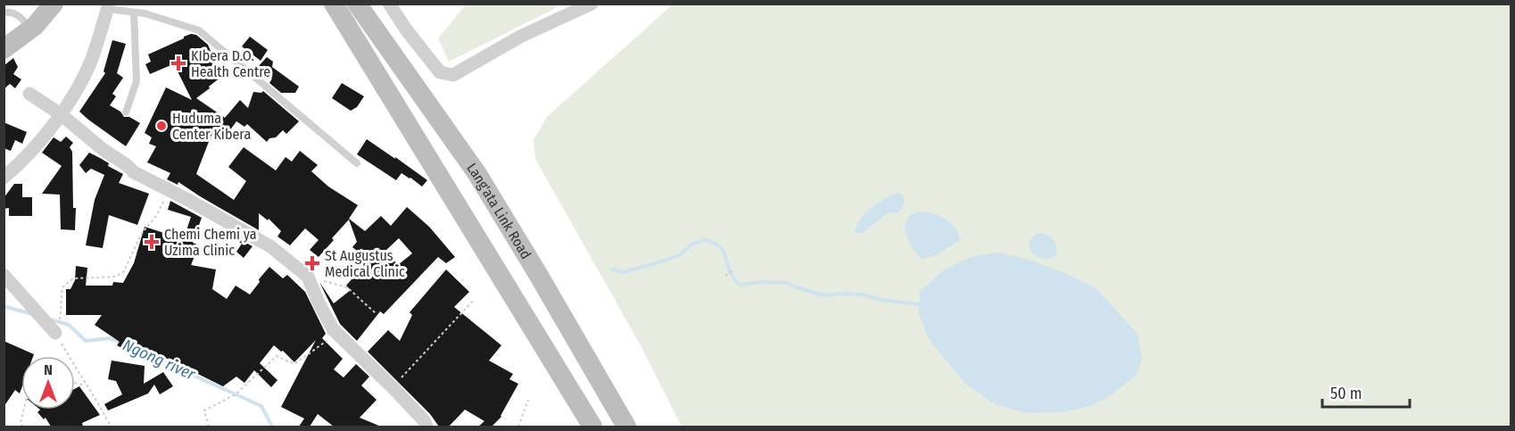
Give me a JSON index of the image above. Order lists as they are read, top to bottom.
{
  "streets": {
    "main road": ["Lang'ata Link Road"]
  },
  "water": ["Ngong river"],
  "places": {
    "health": ["KIbera D.O. Health Centre", "Chemi Chemi ya Uzima Clinic", "St Augustus Medical Clinic"],
    "other": ["Huduma Center Kibera"]
  },
  "scale_bar": "50 m",
  "north": "top"
}
